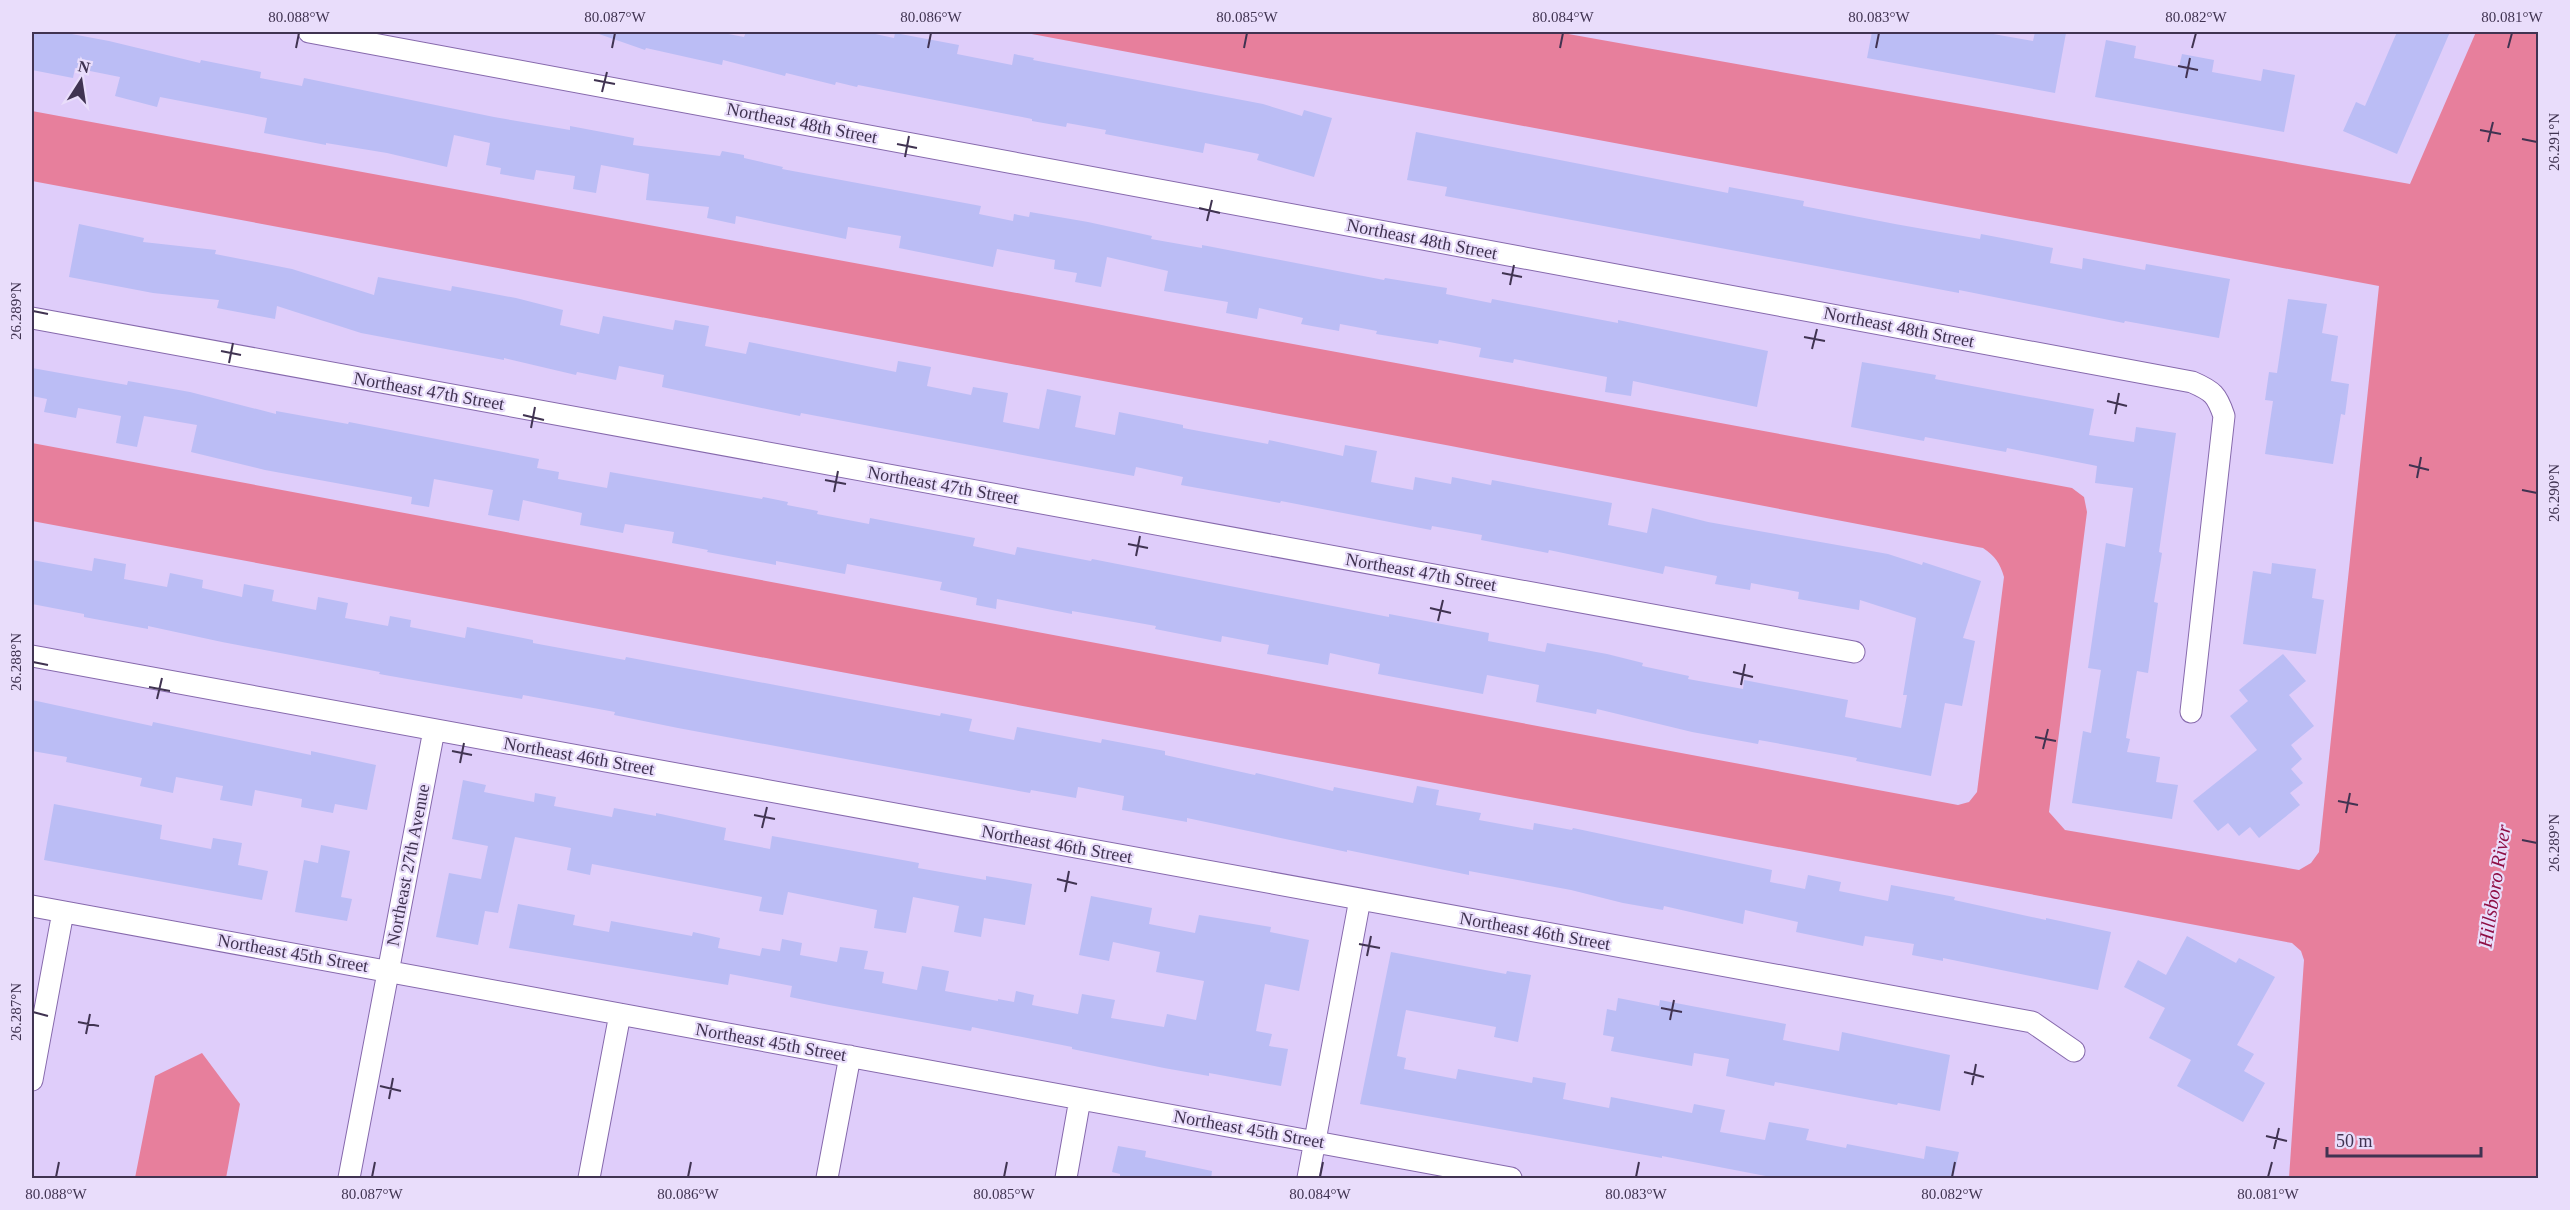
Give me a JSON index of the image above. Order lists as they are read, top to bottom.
{
  "streets": {
    "street": [
      "Northeast 48th Street",
      "Northeast 47th Street",
      "Northeast 46th Street",
      "Northeast 27th Avenue",
      "Northeast 45th Street"
    ]
  },
  "crossings": [
    ["Northeast 46th Street", "Northeast 27th Avenue"],
    ["Northeast 27th Avenue", "Northeast 45th Street"]
  ],
  "water": ["Hillsboro River"],
  "scale_bar": "50 m",
  "north": "top",
  "coordinates": [
    "80.088°W",
    "80.087°W",
    "80.086°W",
    "80.085°W",
    "80.084°W",
    "80.083°W",
    "80.082°W",
    "80.081°W",
    "26.291°N",
    "26.289°N",
    "26.290°N",
    "26.288°N",
    "26.287°N"
  ]
}
